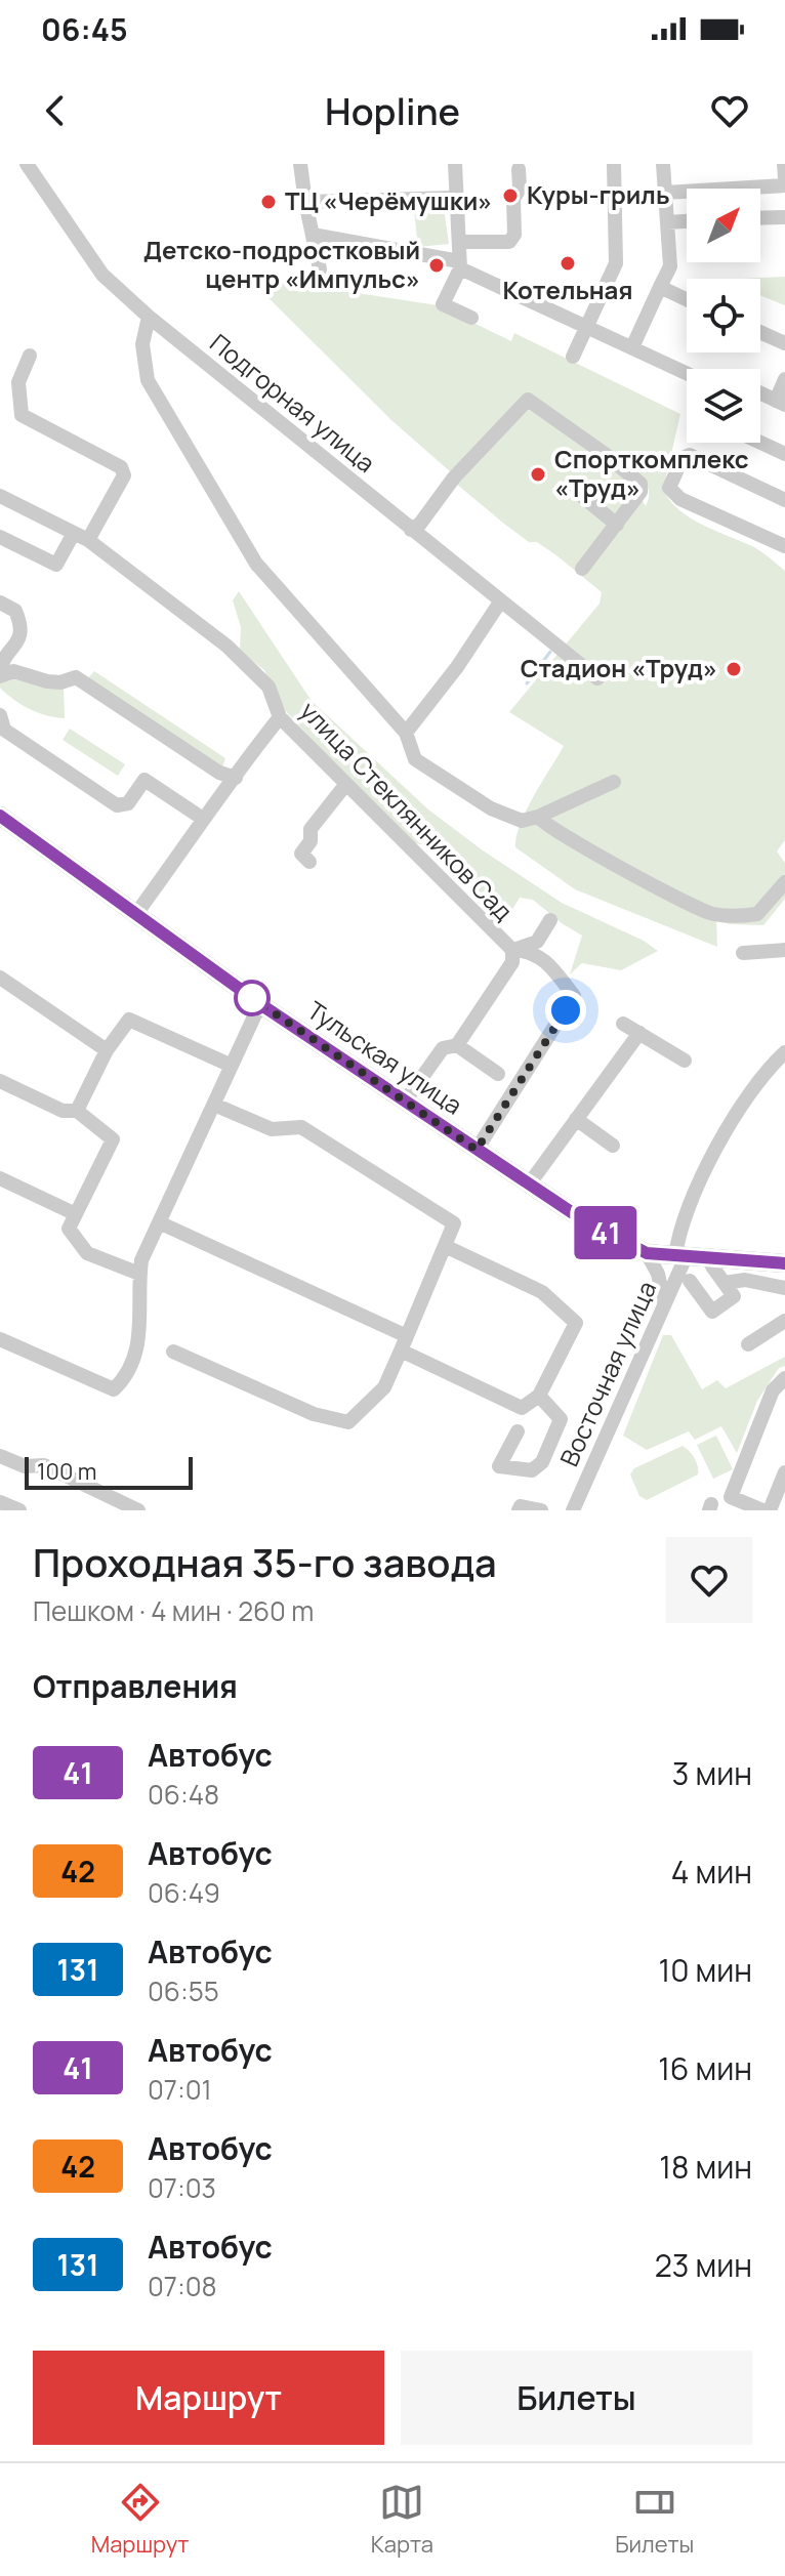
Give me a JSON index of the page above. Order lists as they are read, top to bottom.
{
  "streets": {
    "main road": ["Тульская улица"],
    "street": ["Подгорная улица", "улица Стеклянников Сад", "Восточная улица"]
  },
  "crossings": [
    ["Подгорная улица", "улица Стеклянников Сад"],
    ["Тульская улица", "Восточная улица"]
  ],
  "places": [
    "Куры-гриль",
    "ТЦ «Черёмушки»",
    "Котельная",
    "Детско-подростковый центр «Импульс»",
    "Спорткомплекс «Труд»",
    "Стадион «Труд»"
  ],
  "lines": ["bus line 41"],
  "scale_bar": "100 m",
  "north": "top right",
  "page": {
    "status": "06:45",
    "header": "Hopline",
    "on_map": "41",
    "scale": "100 m",
    "heading": [
      ["Проходная 35-го завода", "Пешком · 4 мин · 260 m"],
      "Отправления"
    ],
    "list": [
      {
        "mark": "41",
        "name": "Автобус",
        "note": "06:48",
        "value": "3 мин"
      },
      {
        "mark": "42",
        "name": "Автобус",
        "note": "06:49",
        "value": "4 мин"
      },
      {
        "mark": "131",
        "name": "Автобус",
        "note": "06:55",
        "value": "10 мин"
      },
      {
        "mark": "41",
        "name": "Автобус",
        "note": "07:01",
        "value": "16 мин"
      },
      {
        "mark": "42",
        "name": "Автобус",
        "note": "07:03",
        "value": "18 мин"
      },
      {
        "mark": "131",
        "name": "Автобус",
        "note": "07:08",
        "value": "23 мин"
      }
    ],
    "buttons": ["Маршрут", "Билеты"],
    "tabs": ["Маршрут", "Карта", "Билеты"]
  }
}
